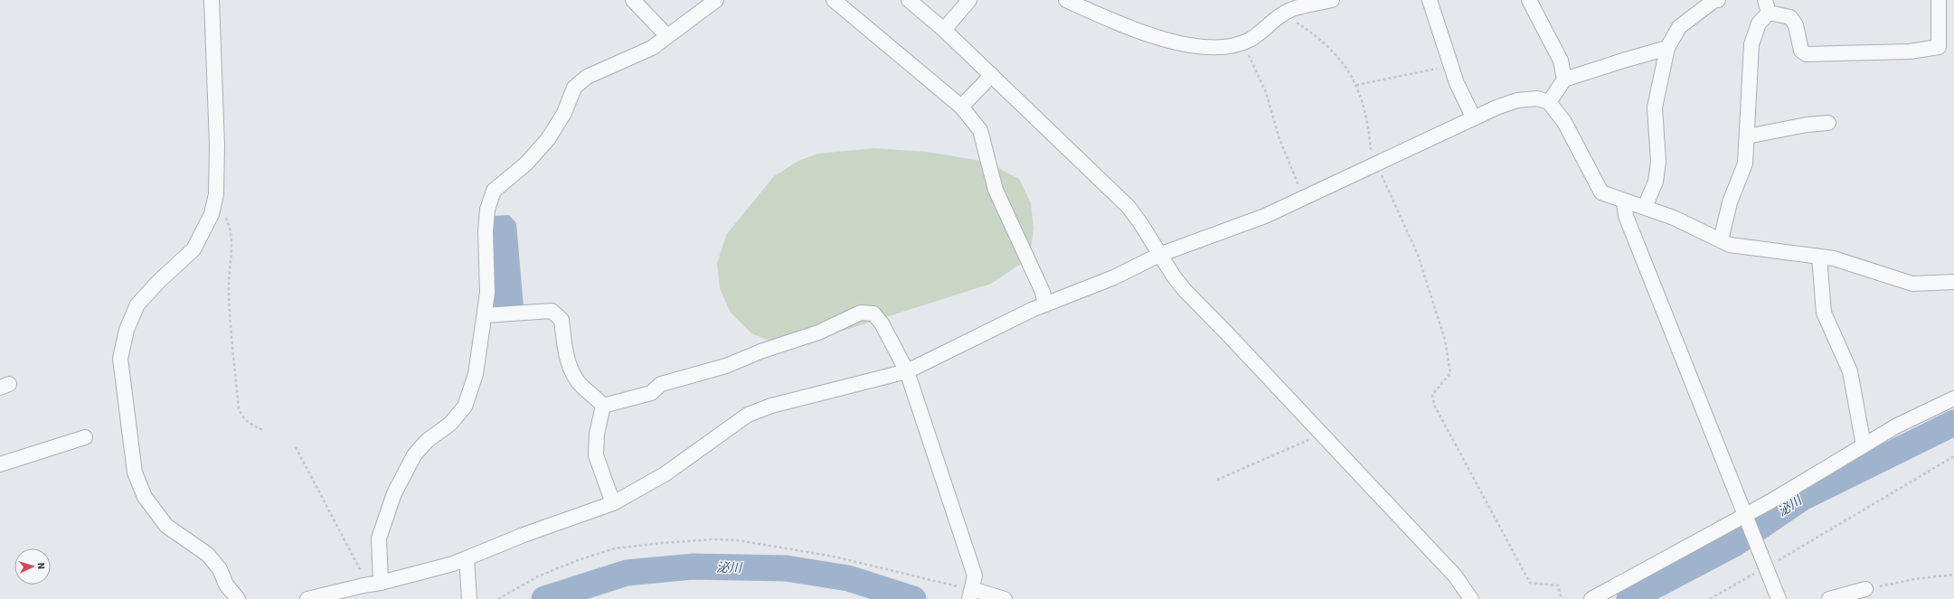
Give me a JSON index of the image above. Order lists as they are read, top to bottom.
{
  "water": ["泌川"],
  "north": "right"
}
